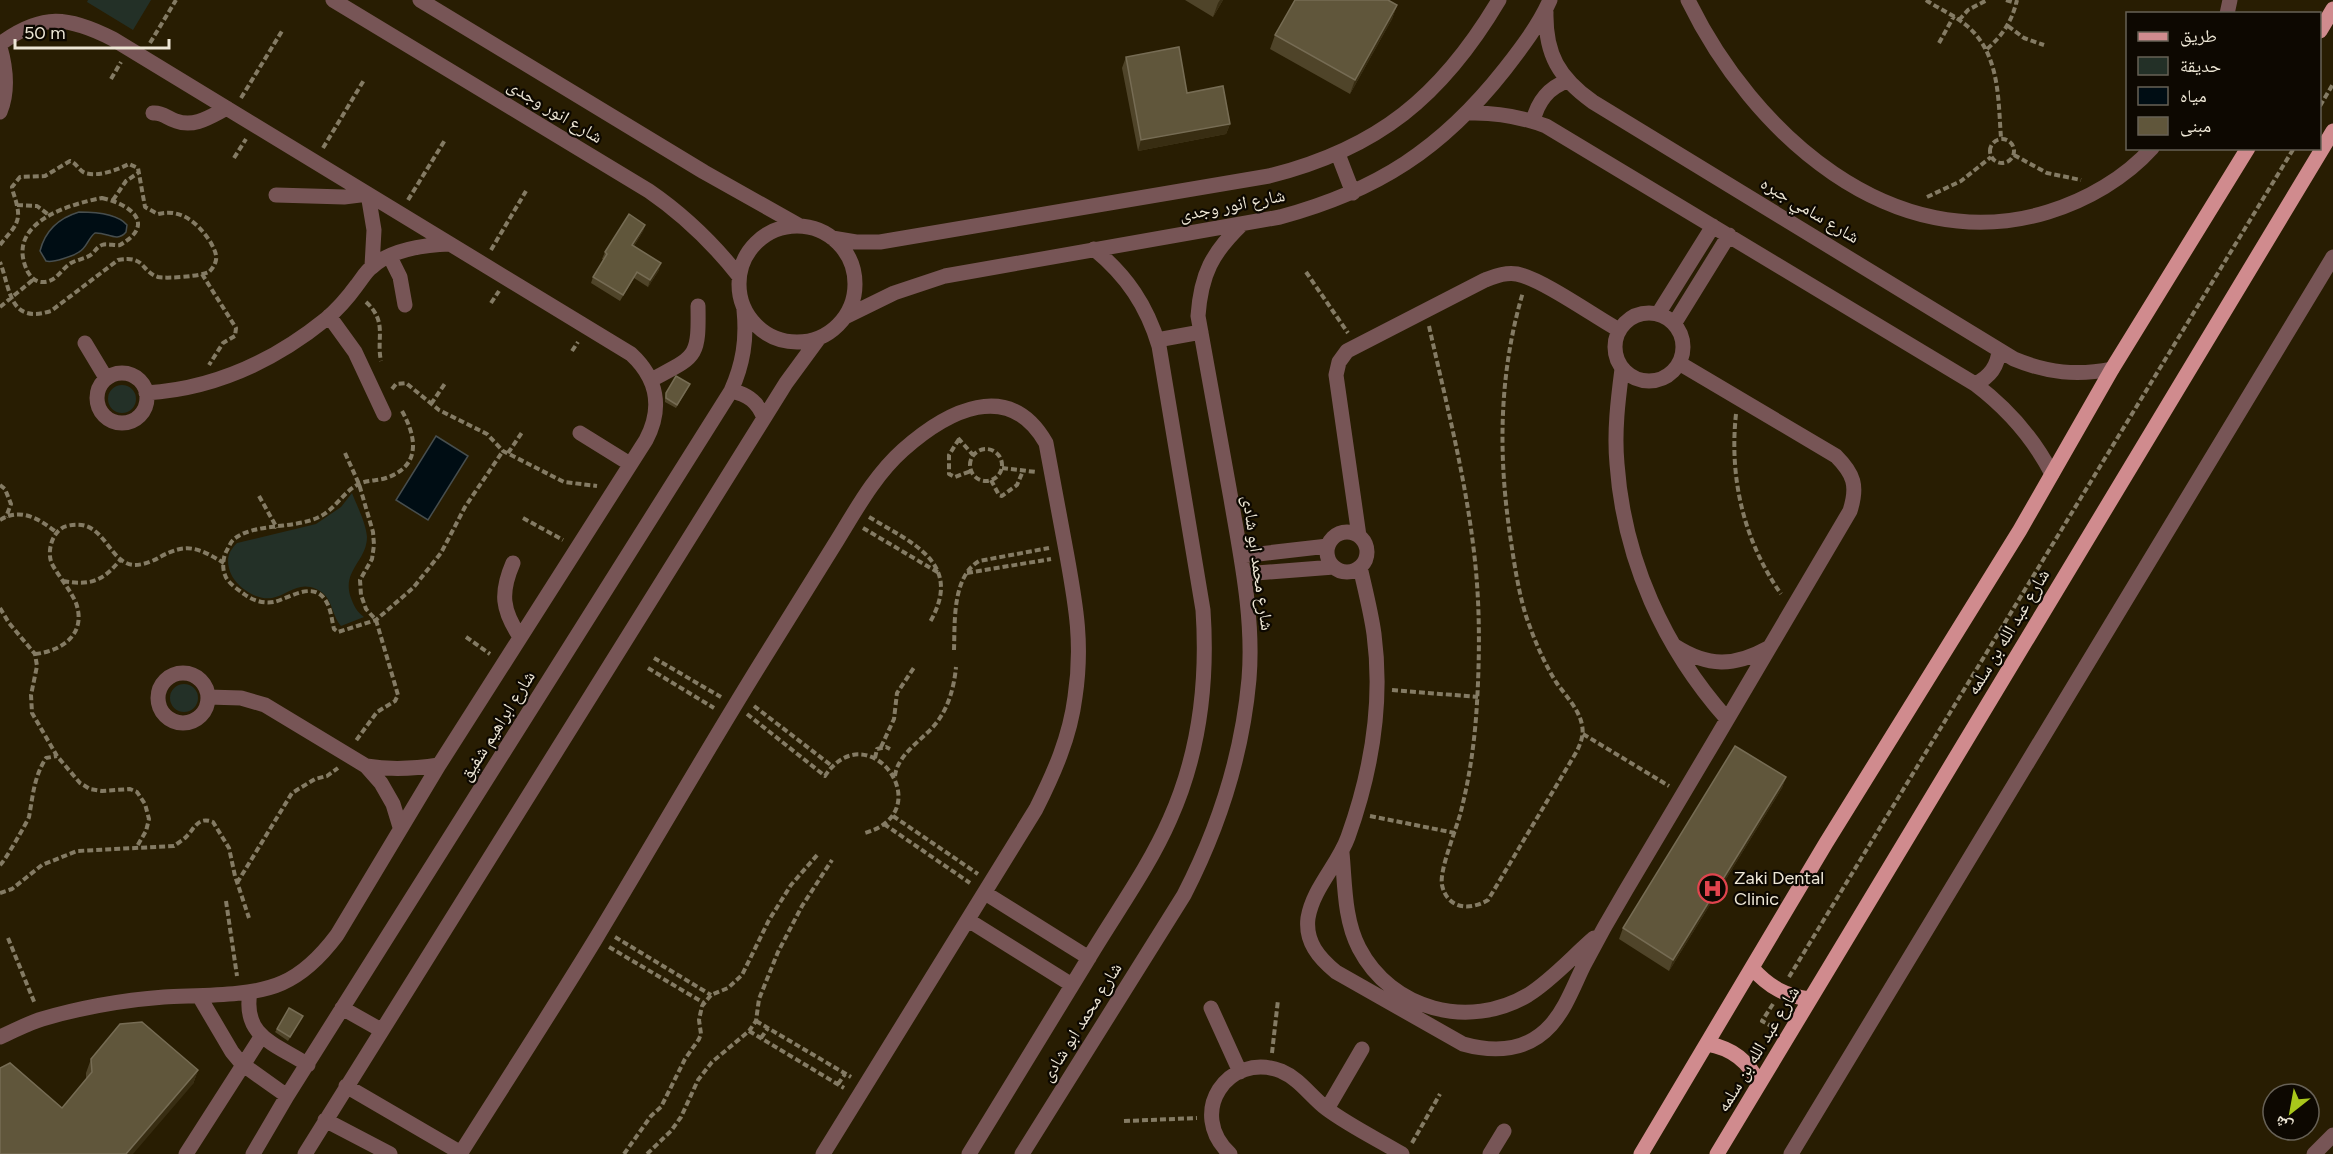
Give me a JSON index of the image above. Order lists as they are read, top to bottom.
{
  "streets": {
    "main road": ["شارع عبد الله بن سلمه"],
    "street": [
      "شارع انور وجدى",
      "شارع سامي جبره",
      "شارع محمد ابو شادى",
      "شارع ابراهيم شفيق"
    ]
  },
  "crossings": [
    ["شارع انور وجدى", "شارع سامي جبره"],
    ["شارع انور وجدى", "شارع محمد ابو شادى"],
    ["شارع انور وجدى", "شارع ابراهيم شفيق"]
  ],
  "places": {
    "hospital": ["Zaki Dental Clinic"]
  },
  "legend": [
    "طريق",
    "حديقة",
    "مياه",
    "مبنى"
  ],
  "scale_bar": "50 m",
  "north": "bottom left"
}
